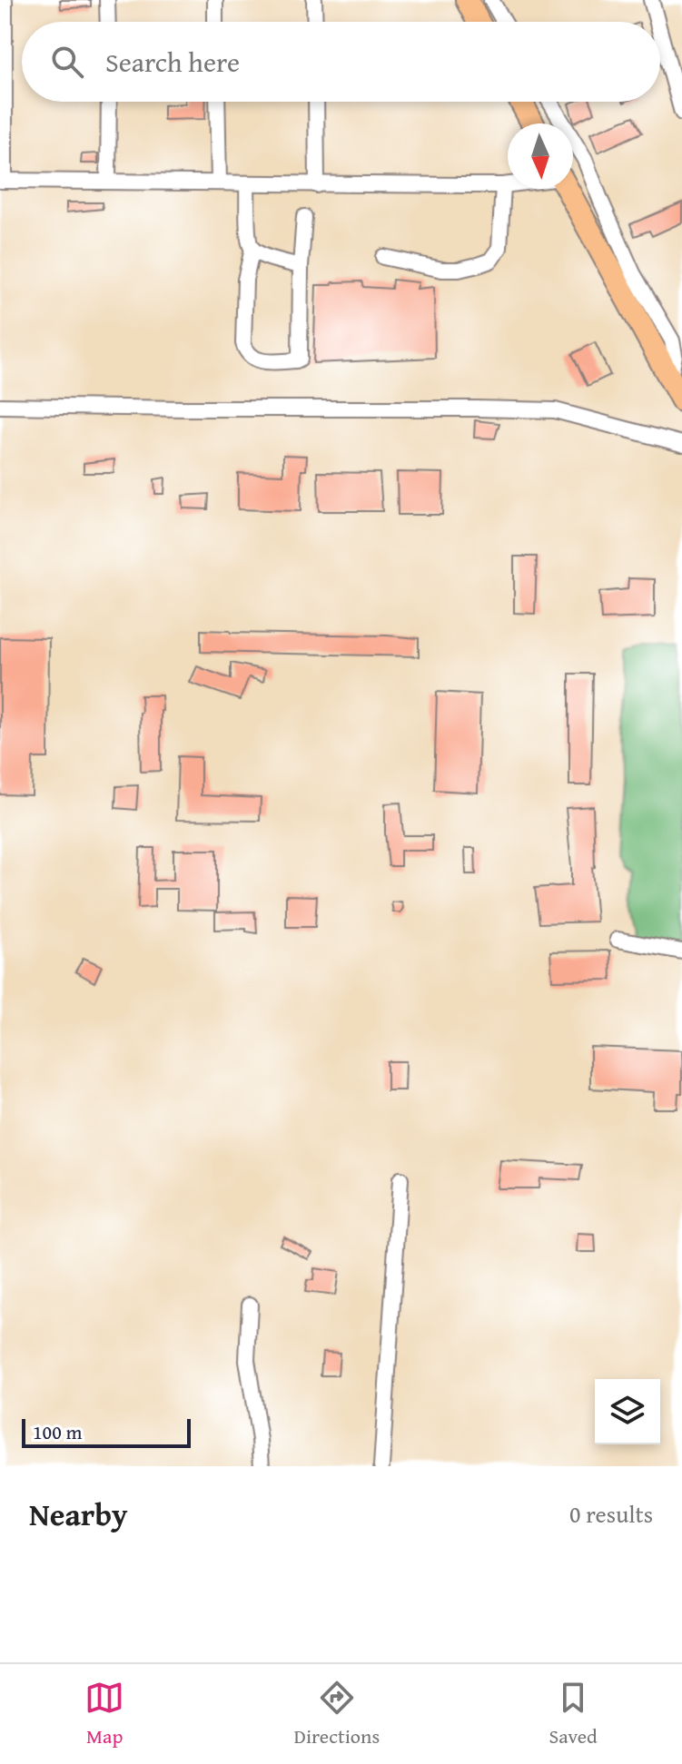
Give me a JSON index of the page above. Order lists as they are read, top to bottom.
{
  "scale_bar": "100 m",
  "north": "bottom",
  "page": {
    "search": "Search here",
    "scale": "100 m",
    "heading": ["Nearby", "0 results"],
    "nav": ["Map", "Directions", "Saved"]
  }
}
